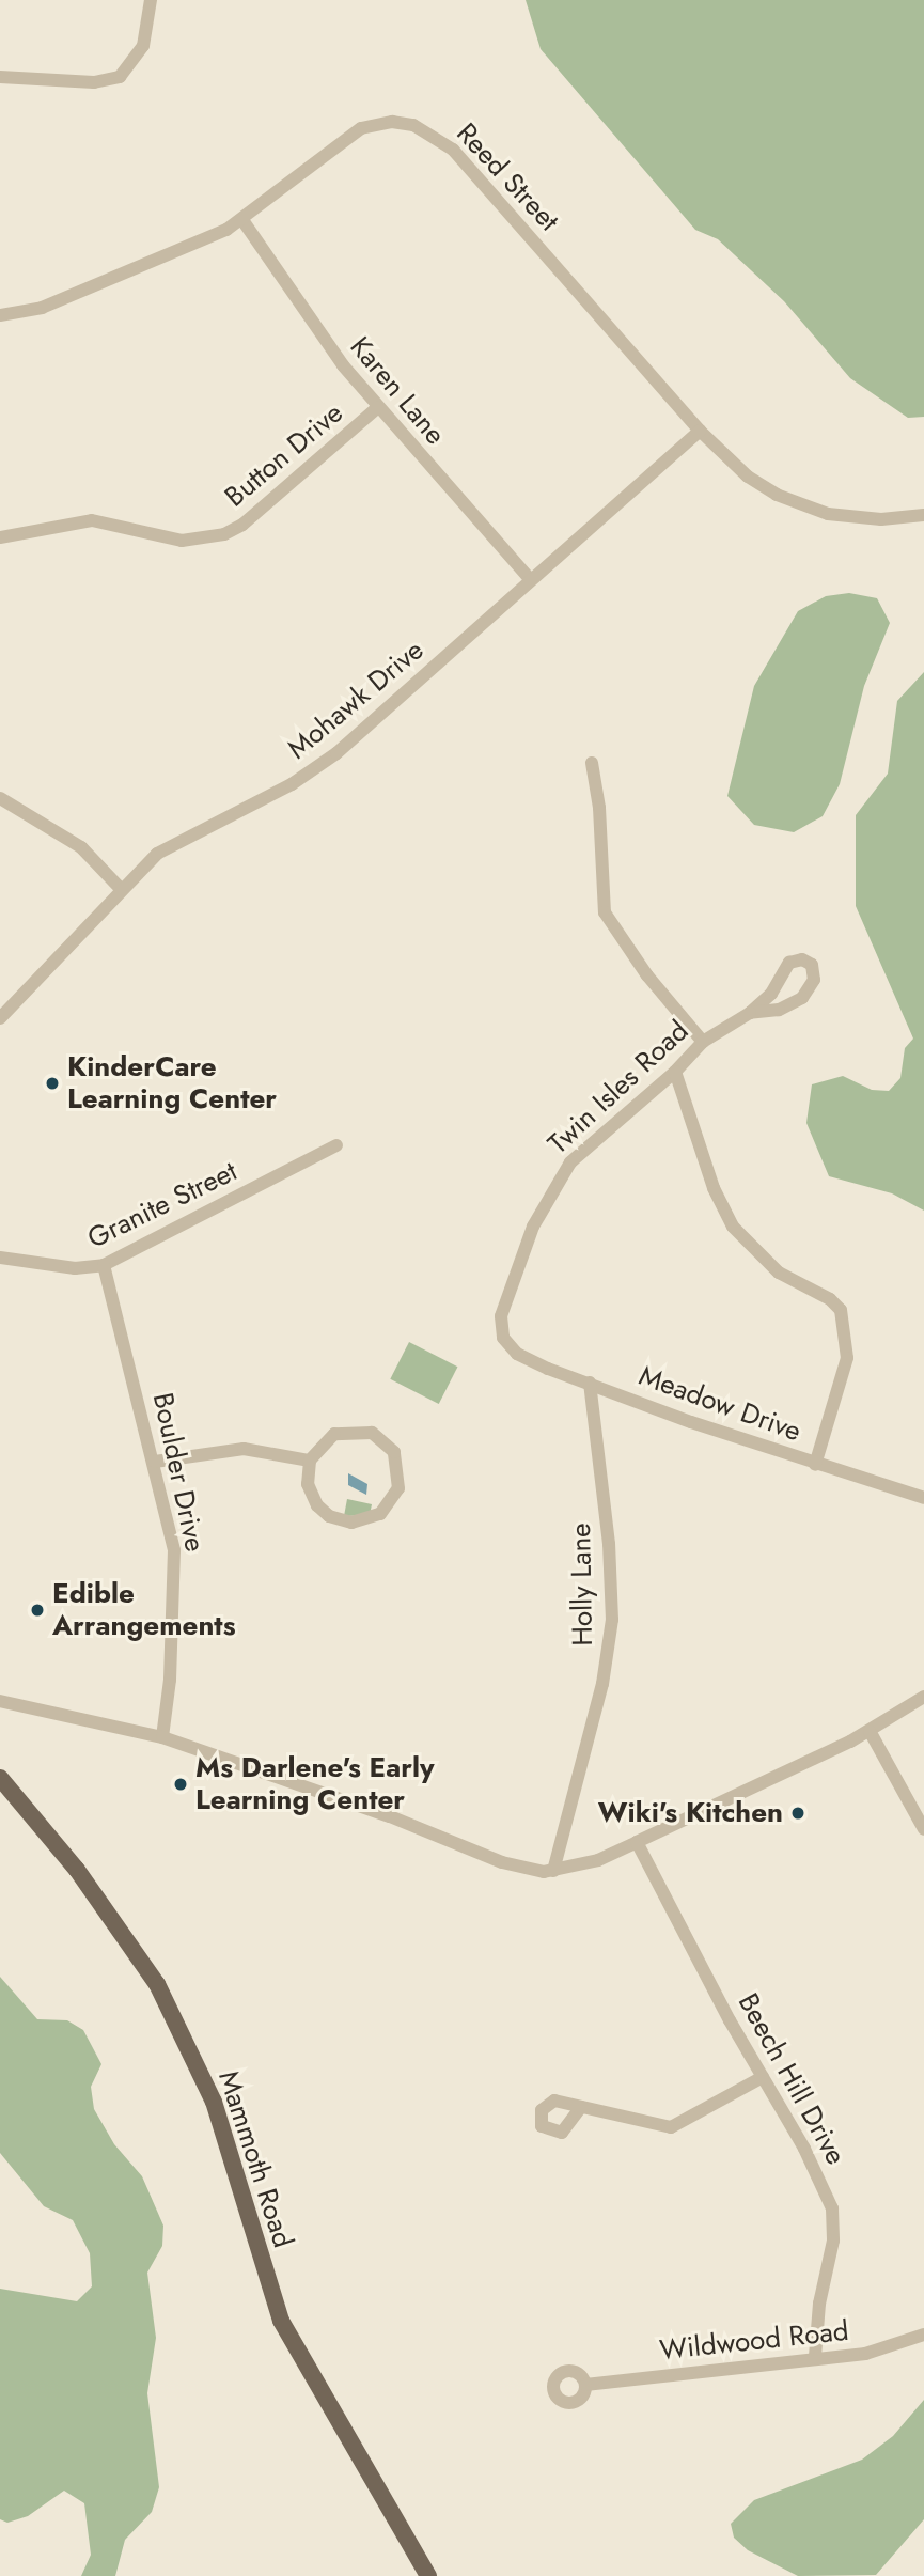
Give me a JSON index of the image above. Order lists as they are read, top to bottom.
{
  "streets": {
    "main road": ["Mammoth Road"],
    "street": [
      "Reed Street",
      "Karen Lane",
      "Button Drive",
      "Mohawk Drive",
      "Twin Isles Road",
      "Granite Street",
      "Meadow Drive",
      "Boulder Drive",
      "Holly Lane",
      "Beech Hill Drive",
      "Wildwood Road"
    ]
  },
  "crossings": [
    ["Reed Street", "Karen Lane"],
    ["Reed Street", "Mohawk Drive"],
    ["Karen Lane", "Button Drive"],
    ["Karen Lane", "Mohawk Drive"],
    ["Twin Isles Road", "Meadow Drive"],
    ["Granite Street", "Boulder Drive"],
    ["Meadow Drive", "Holly Lane"],
    ["Beech Hill Drive", "Wildwood Road"]
  ],
  "places": [
    "KinderCare Learning Center",
    "Edible Arrangements",
    "Ms Darlene's Early Learning Center",
    "Wiki's Kitchen"
  ]
}
